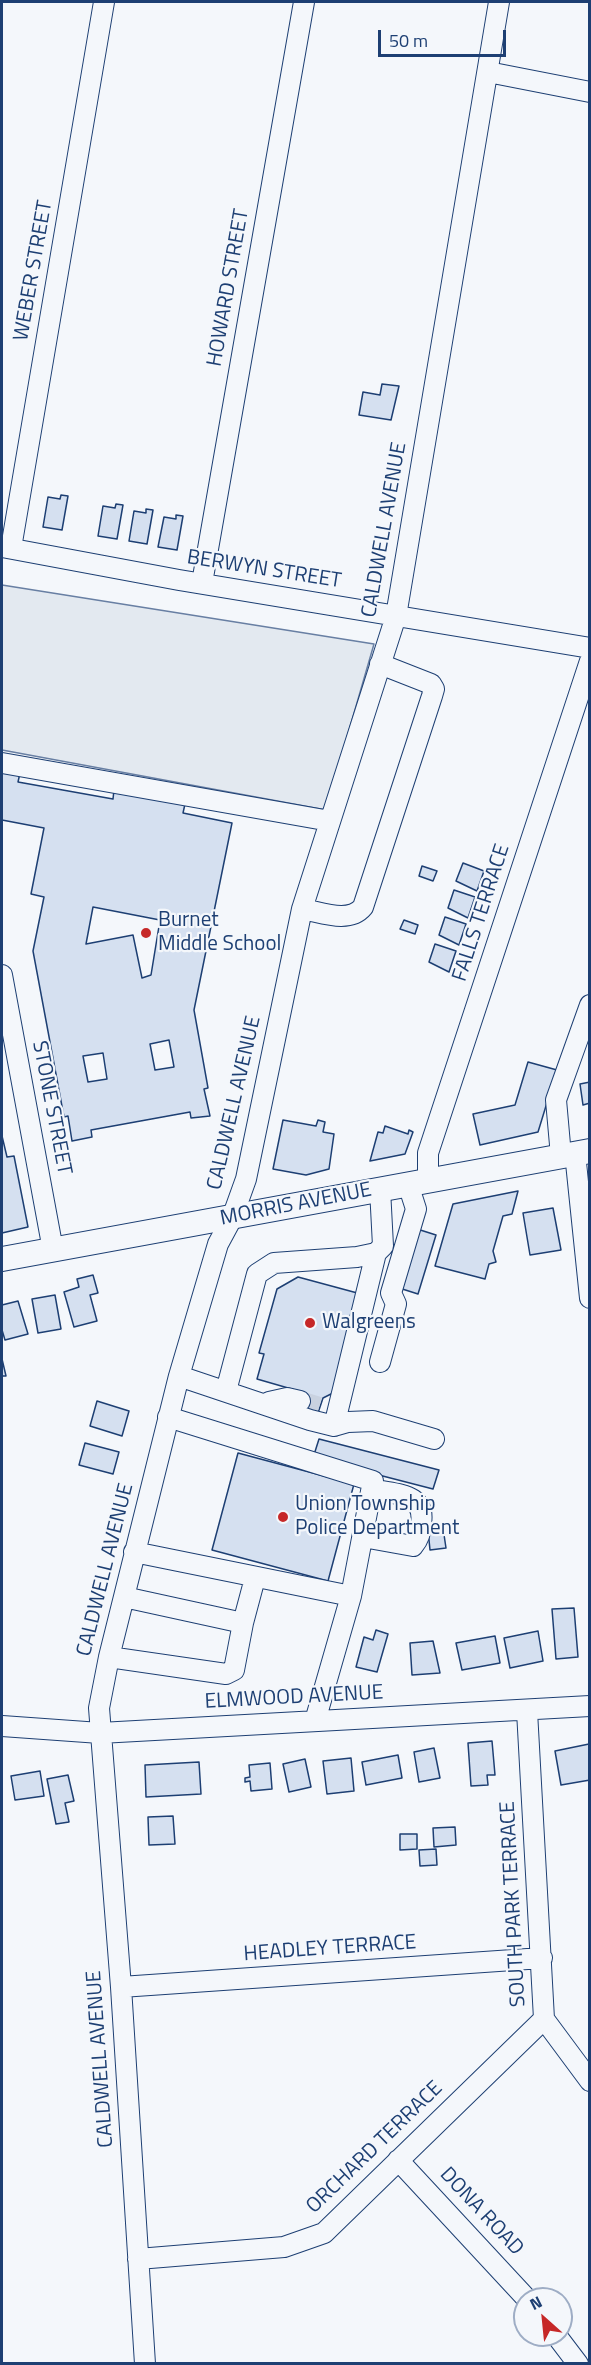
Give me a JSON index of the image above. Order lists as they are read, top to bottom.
{
  "streets": {
    "main road": ["MORRIS AVENUE"],
    "street": [
      "WEBER STREET",
      "HOWARD STREET",
      "CALDWELL AVENUE",
      "BERWYN STREET",
      "FALLS TERRACE",
      "STONE STREET",
      "ELMWOOD AVENUE",
      "SOUTH PARK TERRACE",
      "HEADLEY TERRACE",
      "ORCHARD TERRACE",
      "DONA ROAD"
    ]
  },
  "crossings": [
    ["WEBER STREET", "BERWYN STREET"],
    ["HOWARD STREET", "BERWYN STREET"],
    ["CALDWELL AVENUE", "BERWYN STREET"],
    ["CALDWELL AVENUE", "MORRIS AVENUE"],
    ["CALDWELL AVENUE", "ELMWOOD AVENUE"],
    ["CALDWELL AVENUE", "HEADLEY TERRACE"],
    ["CALDWELL AVENUE", "ORCHARD TERRACE"],
    ["FALLS TERRACE", "MORRIS AVENUE"],
    ["STONE STREET", "MORRIS AVENUE"],
    ["ELMWOOD AVENUE", "SOUTH PARK TERRACE"],
    ["SOUTH PARK TERRACE", "HEADLEY TERRACE"],
    ["SOUTH PARK TERRACE", "ORCHARD TERRACE"],
    ["ORCHARD TERRACE", "DONA ROAD"]
  ],
  "places": ["Burnet Middle School", "Walgreens", "Union Township Police Department"],
  "scale_bar": "50 m",
  "north": "top left"
}
